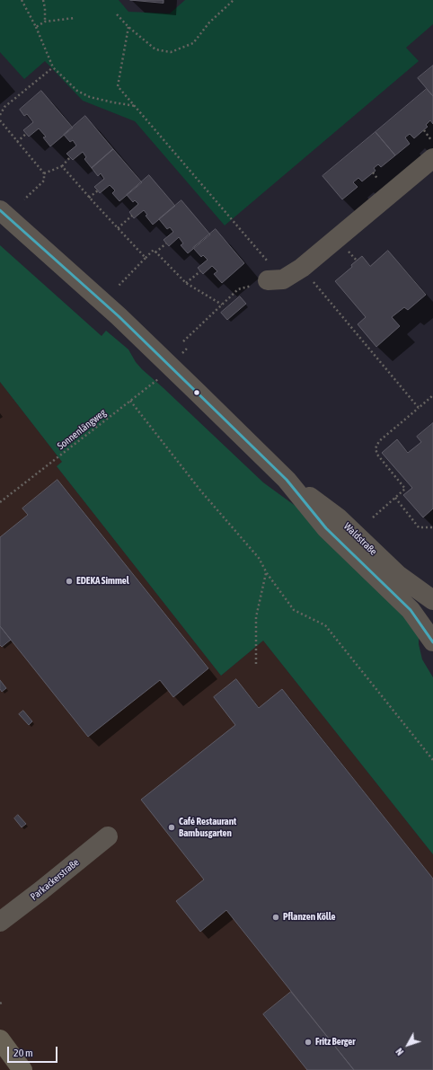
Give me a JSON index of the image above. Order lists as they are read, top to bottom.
{
  "streets": {
    "street": ["Waldstraße", "Parkackerstraße"],
    "path": ["Sonnenlängweg"]
  },
  "crossings": [
    ["Sonnenlängweg", "Waldstraße"]
  ],
  "places": [
    "EDEKA Simmel",
    "Café Restaurant Bambusgarten",
    "Pflanzen Kölle",
    "Fritz Berger"
  ],
  "scale_bar": "20 m",
  "north": "bottom left"
}
